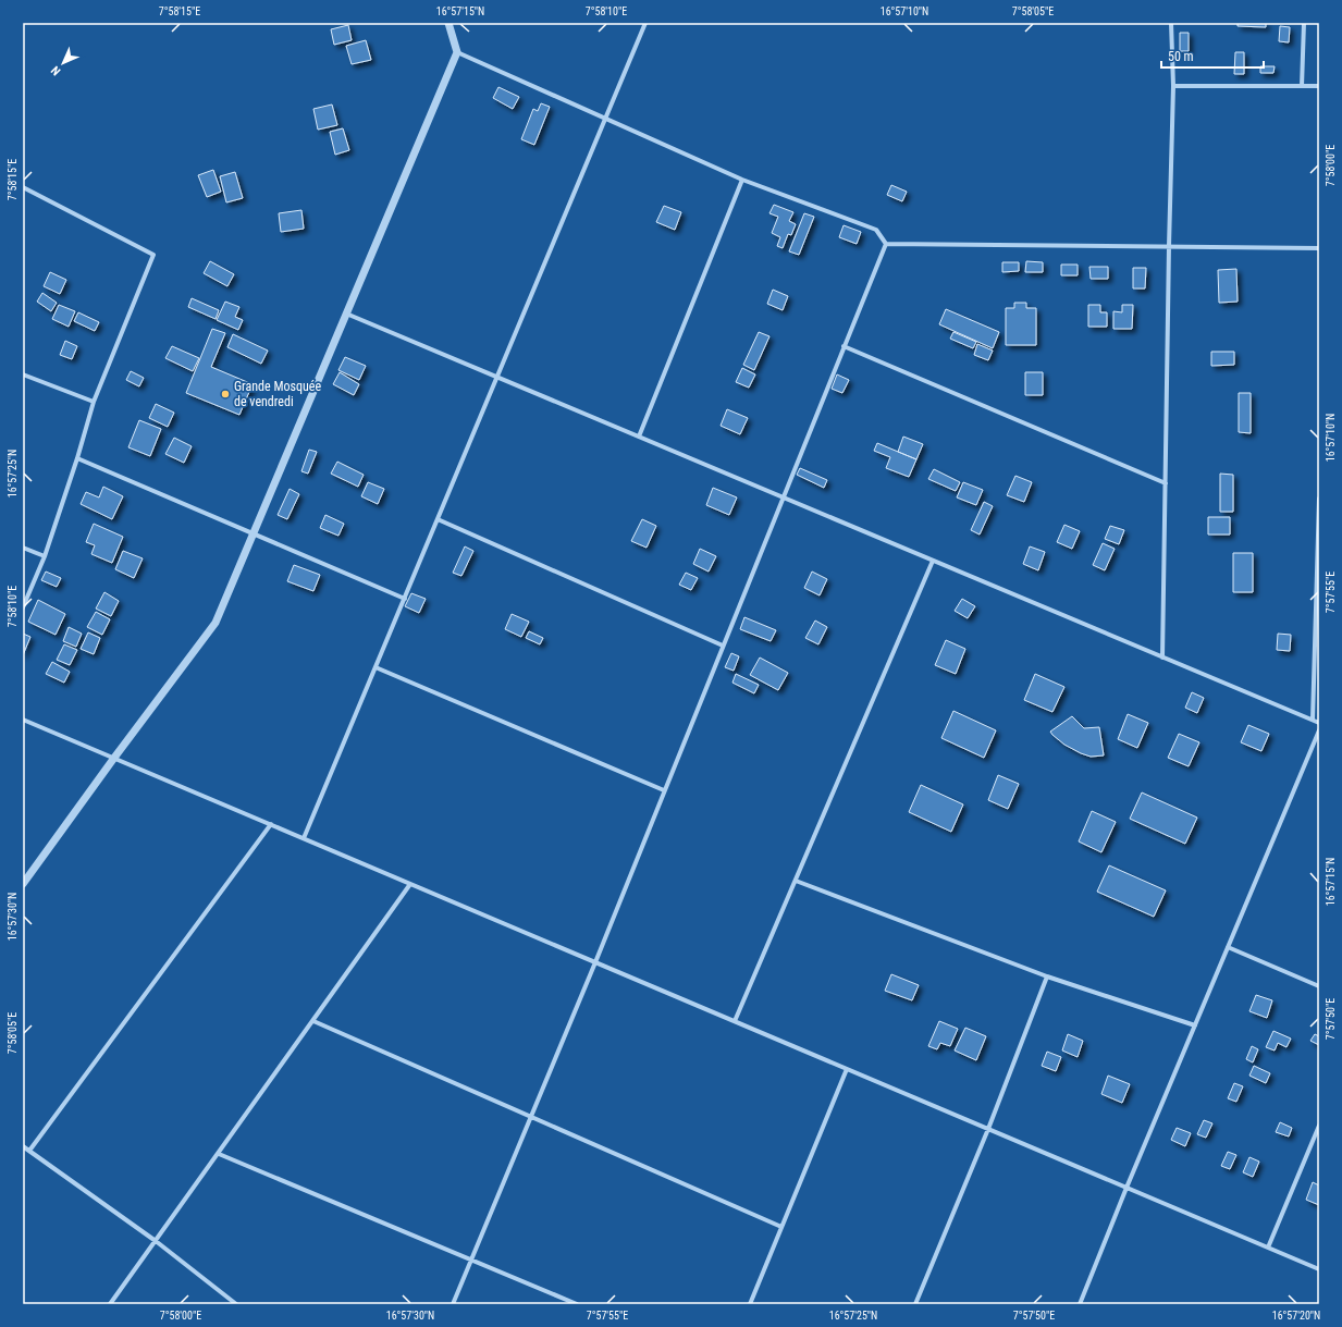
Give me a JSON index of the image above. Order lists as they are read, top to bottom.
{
  "places": ["Grande Mosquée de vendredi"],
  "scale_bar": "50 m",
  "north": "bottom left",
  "coordinates": [
    "7°58'15\"E",
    "16°57'15\"N",
    "7°58'10\"E",
    "16°57'10\"N",
    "7°58'05\"E",
    "7°58'00\"E",
    "16°57'25\"N",
    "7°57'55\"E",
    "16°57'30\"N",
    "7°57'50\"E",
    "16°57'20\"N"
  ]
}
